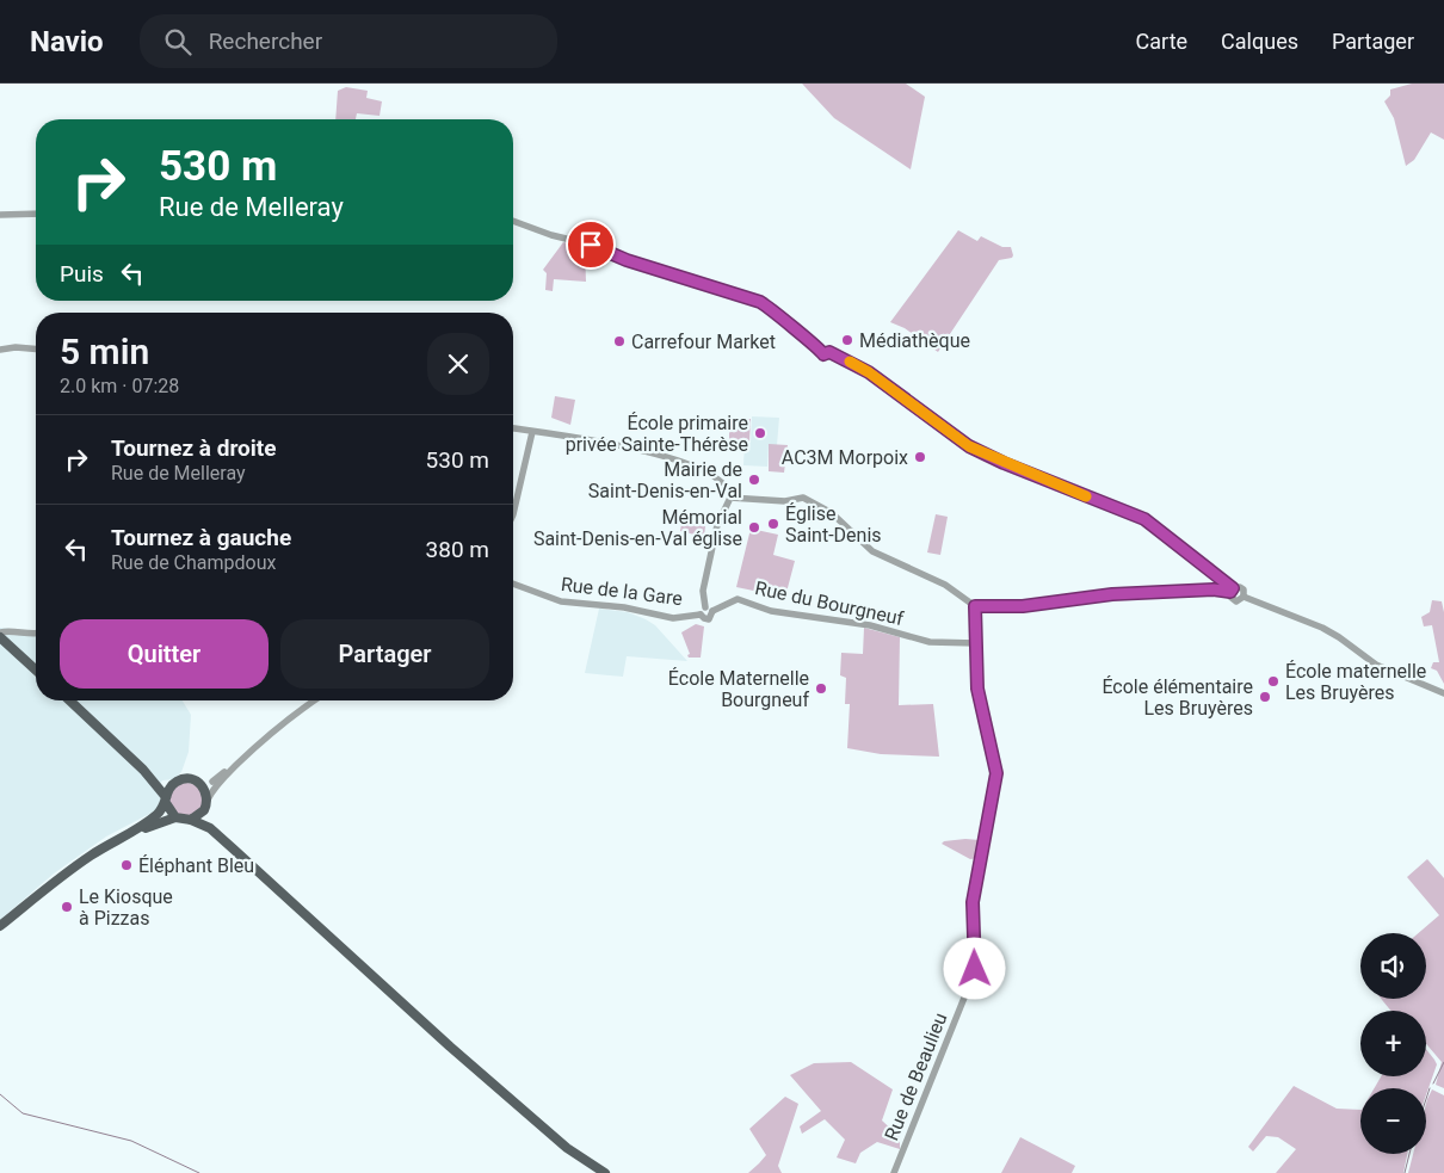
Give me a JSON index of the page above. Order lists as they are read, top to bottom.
{
  "streets": {
    "street": ["Rue de la Gare", "Rue du Bourgneuf", "Rue de Beaulieu"]
  },
  "crossings": [
    ["Rue de la Gare", "Rue du Bourgneuf"],
    ["Rue du Bourgneuf", "Rue de Beaulieu"]
  ],
  "places": [
    "Médiathèque",
    "Carrefour Market",
    "École primaire privée Sainte-Thérèse",
    "AC3M Morpoix",
    "Mairie de Saint-Denis-en-Val",
    "Église Saint-Denis",
    "Mémorial Saint-Denis-en-Val église",
    "École maternelle Les Bruyères",
    "École Maternelle Bourgneuf",
    "École élémentaire Les Bruyères",
    "Éléphant Bleu",
    "Le Kiosque à Pizzas"
  ],
  "page": {
    "header": "Navio",
    "search": "Rechercher",
    "nav": ["Carte", "Calques", "Partager"],
    "turn": ["530 m", "Rue de Melleray"],
    "then": "Puis",
    "heading": ["5 min", "2.0 km · 07:28"],
    "list": [
      {
        "name": "Tournez à droite",
        "note": "Rue de Melleray",
        "value": "530 m"
      },
      {
        "name": "Tournez à gauche",
        "note": "Rue de Champdoux",
        "value": "380 m"
      }
    ],
    "buttons": ["Quitter", "Partager"],
    "map_buttons": ["+", "−"]
  }
}
